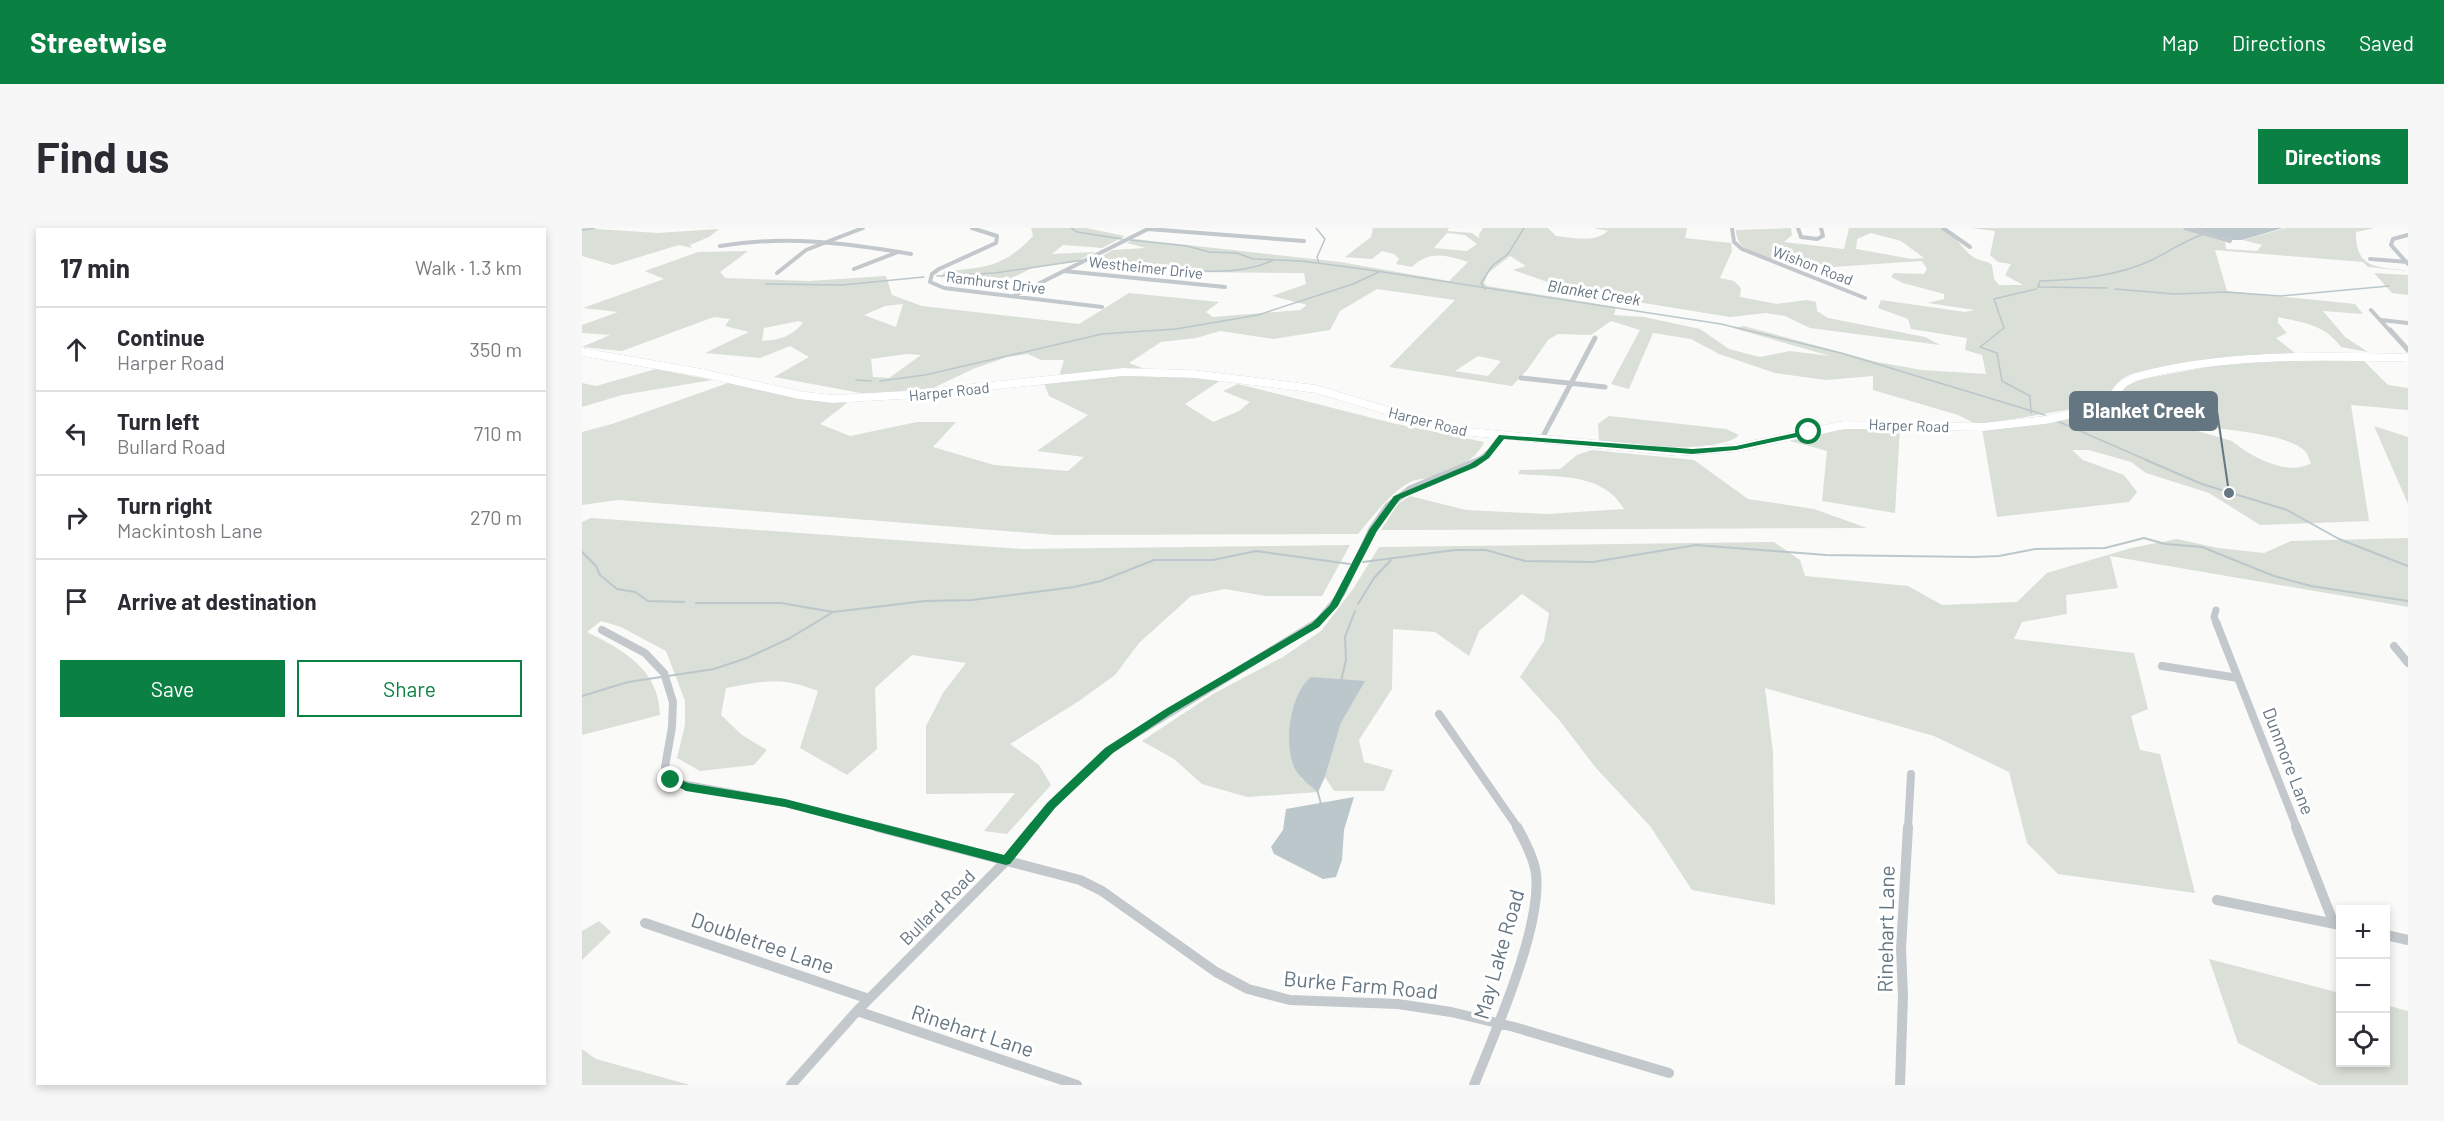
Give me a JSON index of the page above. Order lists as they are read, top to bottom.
{
  "streets": {
    "street": [
      "Wishon Road",
      "Westheimer Drive",
      "Ramhurst Drive",
      "Harper Road",
      "Dunmore Lane",
      "Bullard Road",
      "Rinehart Lane",
      "Doubletree Lane",
      "May Lake Road",
      "Burke Farm Road"
    ]
  },
  "crossings": [
    ["Harper Road", "Bullard Road"],
    ["Bullard Road", "Rinehart Lane"],
    ["Bullard Road", "Doubletree Lane"],
    ["Bullard Road", "Burke Farm Road"],
    ["May Lake Road", "Burke Farm Road"]
  ],
  "water": ["Blanket Creek"],
  "places": ["Blanket Creek"],
  "page": {
    "header": "Streetwise",
    "nav": ["Map", "Directions", "Saved"],
    "buttons": [
      "Directions",
      ["Save", "Share"]
    ],
    "title": "Find us",
    "heading": ["17 min", "Walk · 1.3 km"],
    "list": [
      ["Continue", "Harper Road", "350 m"],
      ["Turn left", "Bullard Road", "710 m"],
      ["Turn right", "Mackintosh Lane", "270 m"],
      "Arrive at destination"
    ],
    "map_buttons": ["+", "−"]
  }
}
